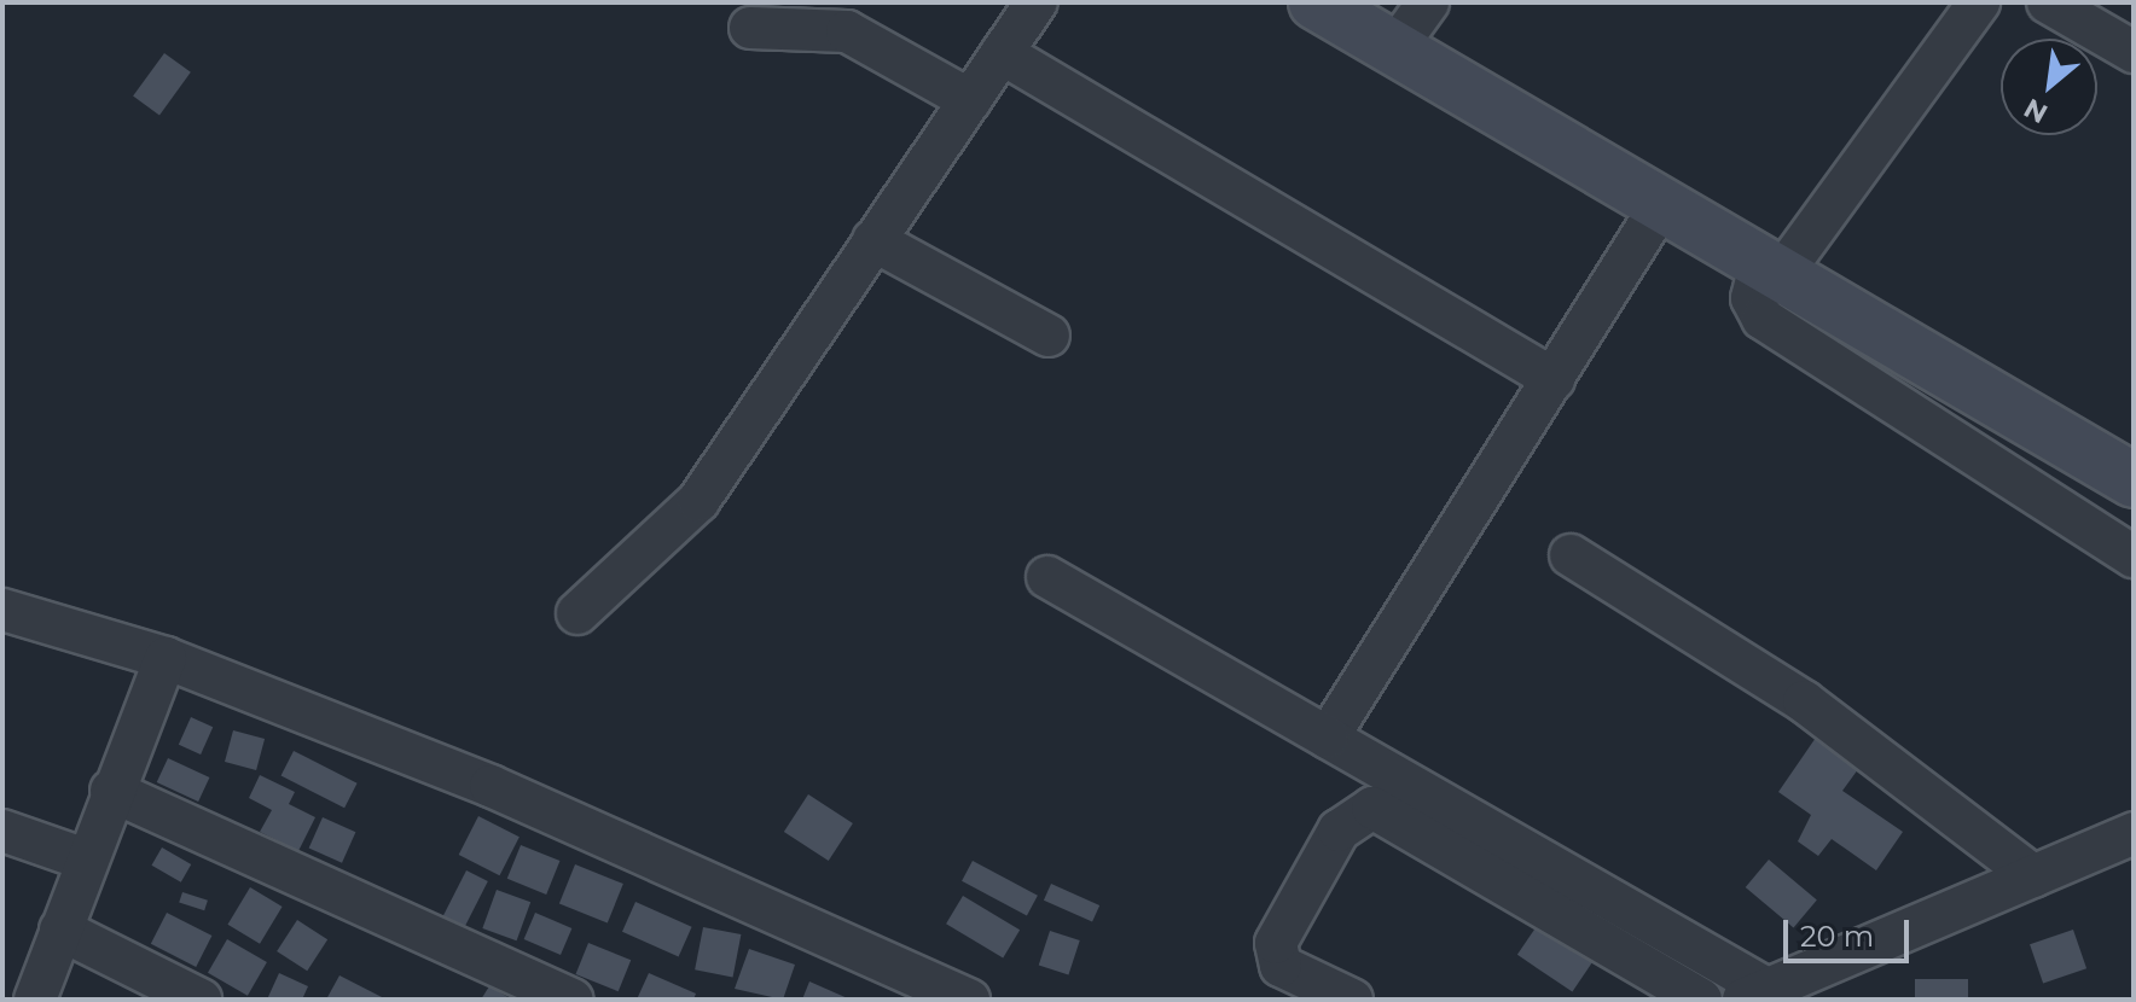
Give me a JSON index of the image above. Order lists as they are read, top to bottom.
{
  "scale_bar": "20 m",
  "north": "bottom left"
}
